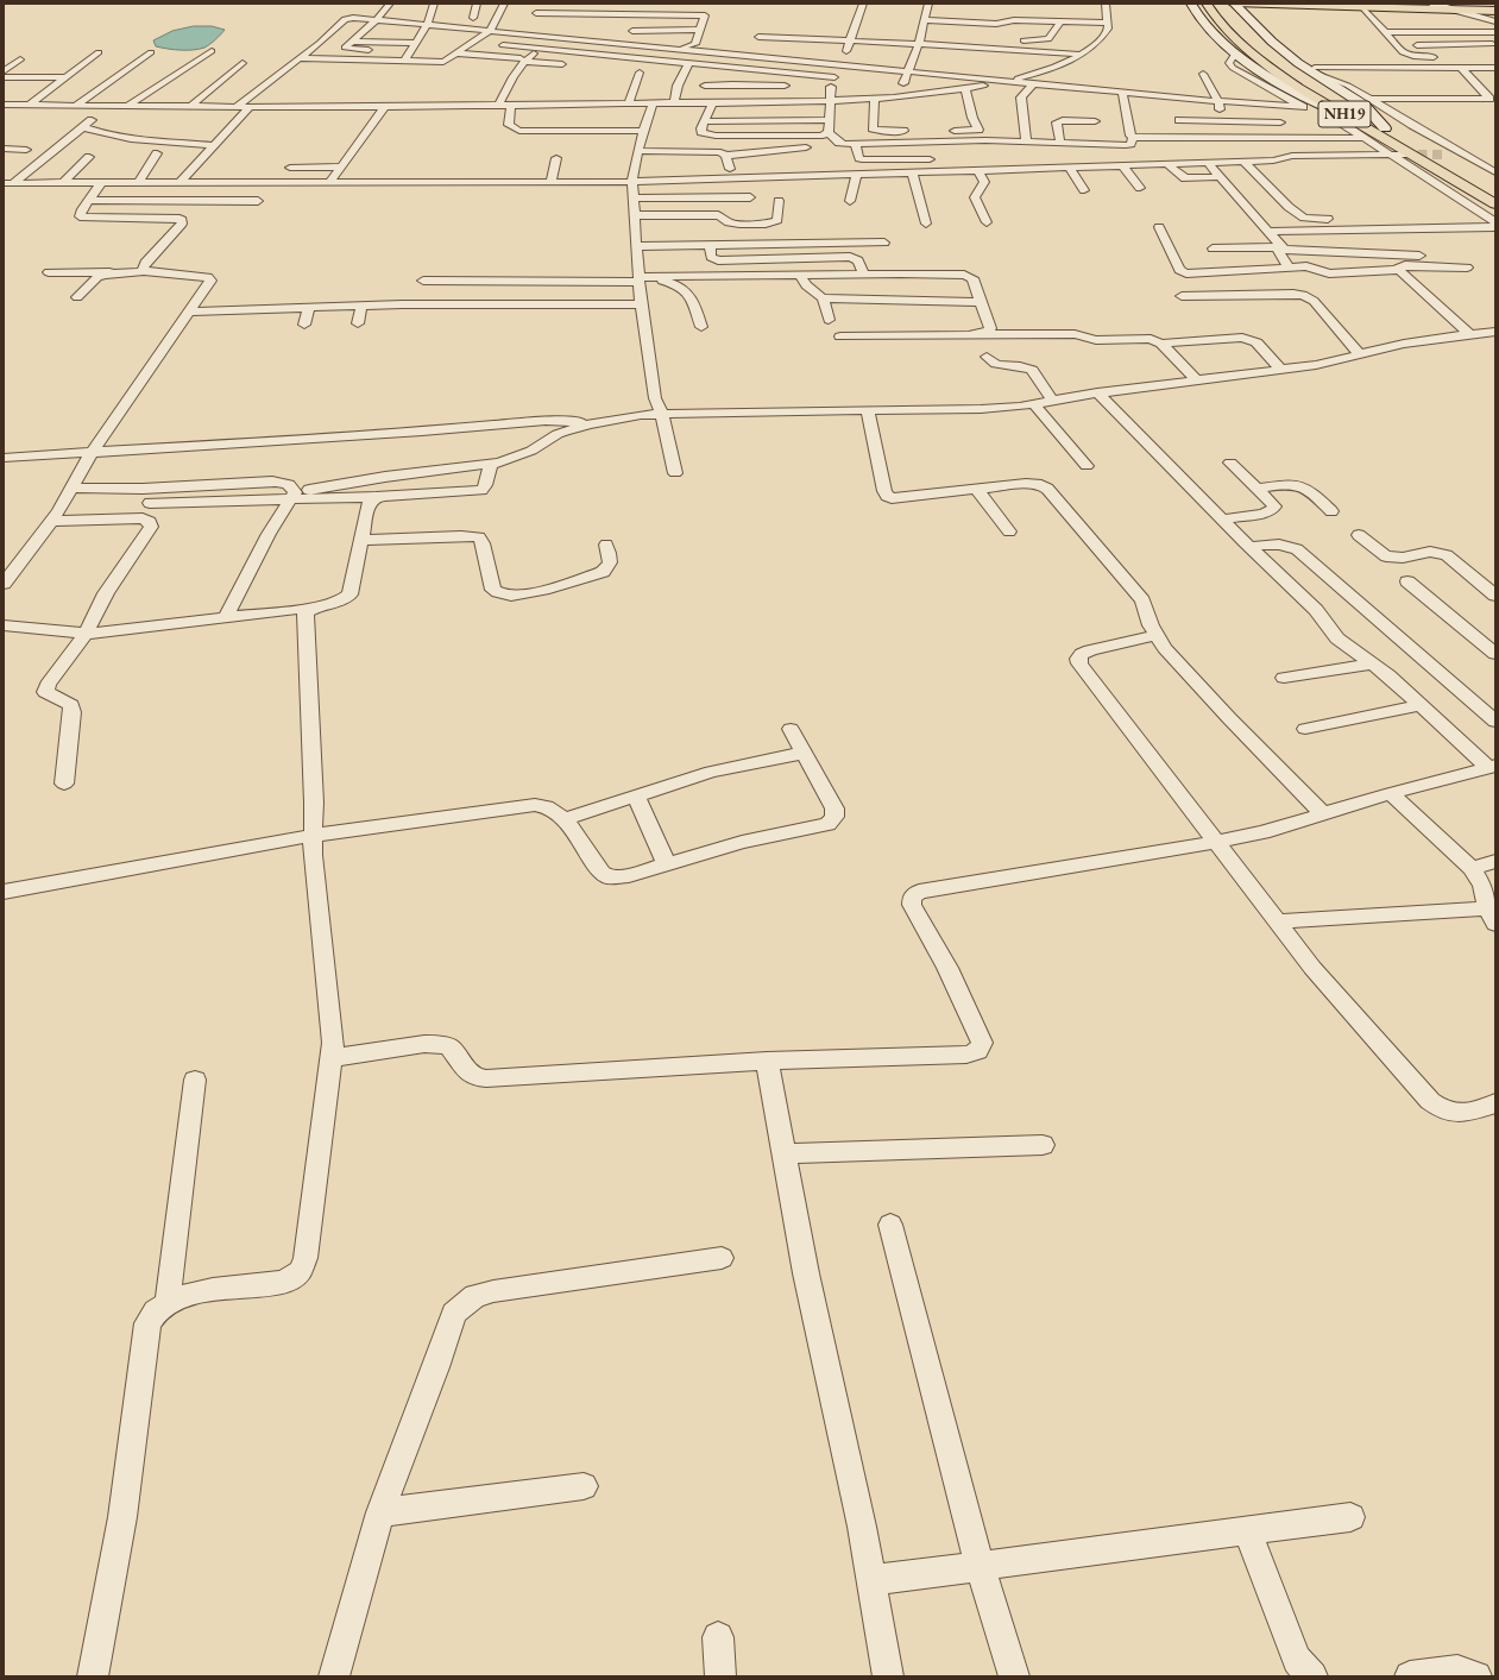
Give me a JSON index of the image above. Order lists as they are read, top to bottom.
{
  "streets": {
    "main road": ["NH19"]
  }
}
